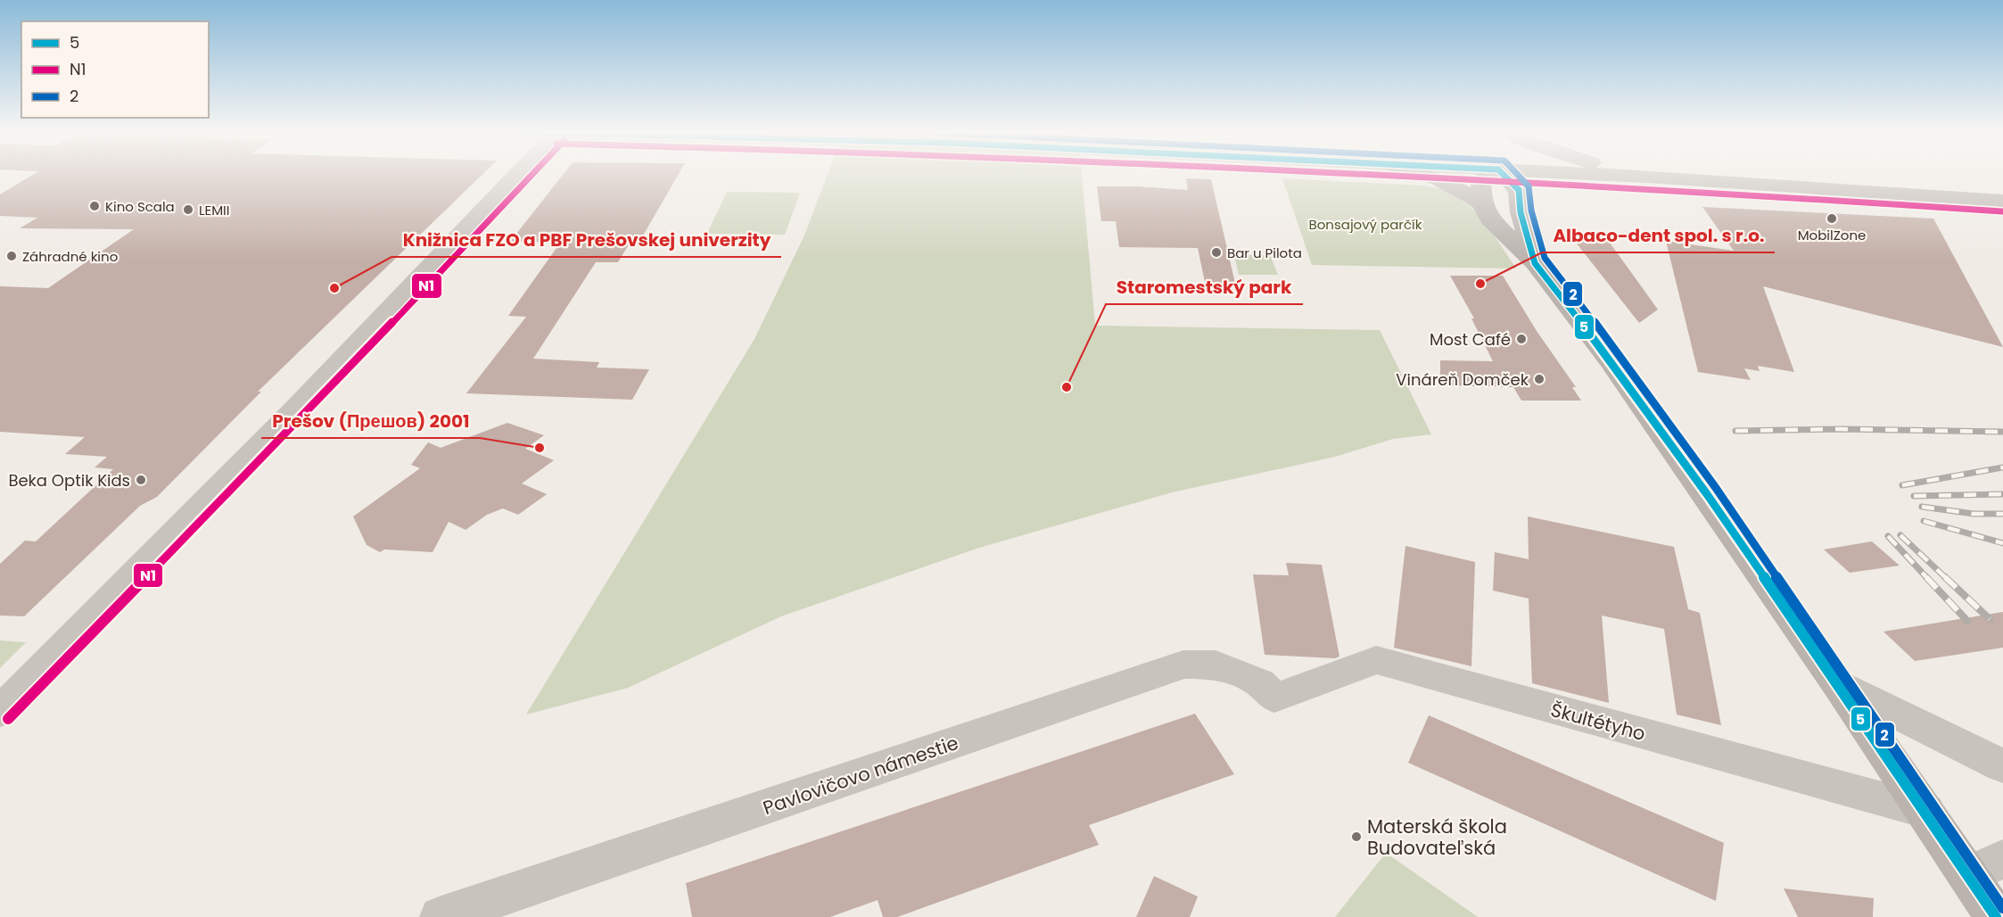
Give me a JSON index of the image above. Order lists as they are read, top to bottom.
{
  "streets": {
    "street": ["Škultétyho", "Pavlovičovo námestie"]
  },
  "crossings": [
    ["Škultétyho", "Pavlovičovo námestie"]
  ],
  "parks": ["Bonsajový parčík"],
  "places": [
    "Kino Scala",
    "LEMII",
    "MobilZone",
    "Bar u Pilota",
    "Záhradné kino",
    "Albaco-dent spol. s r.o.",
    "Knižnica FZO a PBF Prešovskej univerzity",
    "Most Café",
    "Vináreň Domček",
    "Staromestský park",
    "Prešov (Прешов) 2001",
    "Beka Optik Kids",
    "Materská škola Budovateľská"
  ],
  "lines": ["transit line 5", "transit line N1", "transit line 2"],
  "legend": ["5", "N1", "2"]
}
